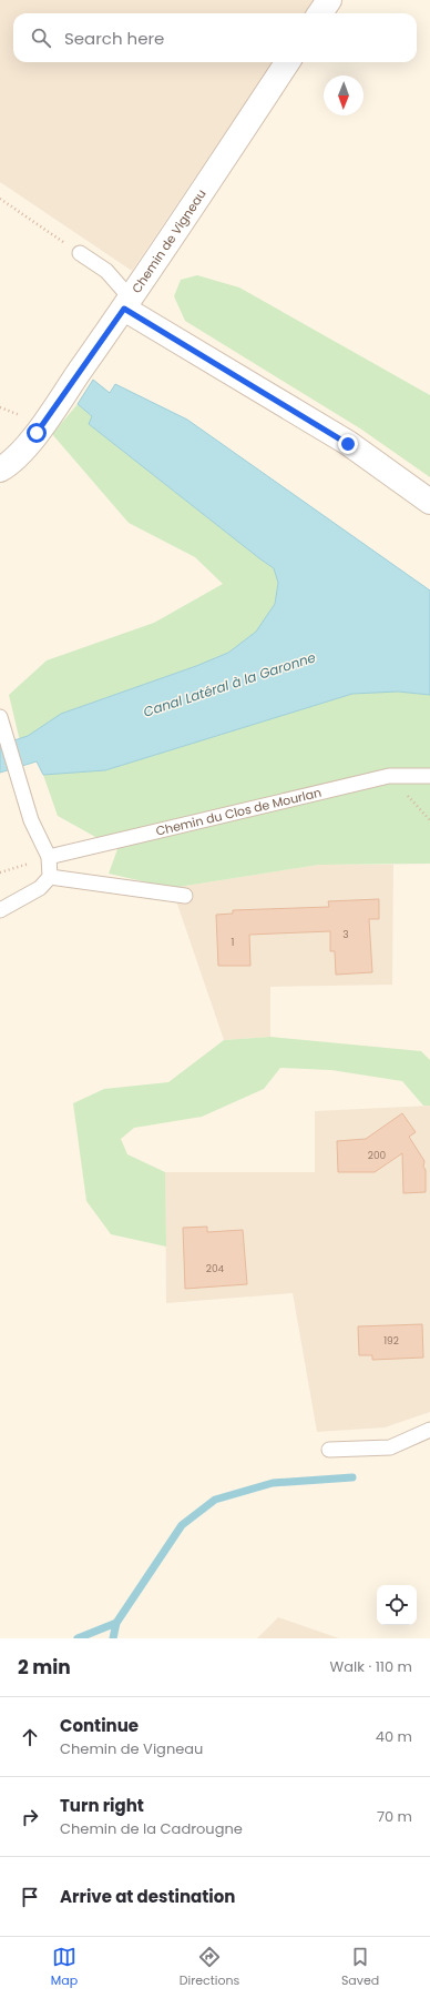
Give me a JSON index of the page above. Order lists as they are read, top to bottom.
{
  "streets": {
    "street": ["Chemin de Vigneau"],
    "lane": ["Chemin du Clos de Mourlan"]
  },
  "water": ["Canal Latéral à la Garonne"],
  "house_numbers": [
    "3",
    "1",
    "200",
    "204",
    "192"
  ],
  "north": "bottom",
  "page": {
    "search": "Search here",
    "heading": ["2 min", "Walk · 110 m"],
    "list": [
      ["Continue", "Chemin de Vigneau", "40 m"],
      ["Turn right", "Chemin de la Cadrougne", "70 m"],
      "Arrive at destination"
    ],
    "nav": ["Map", "Directions", "Saved"]
  }
}
